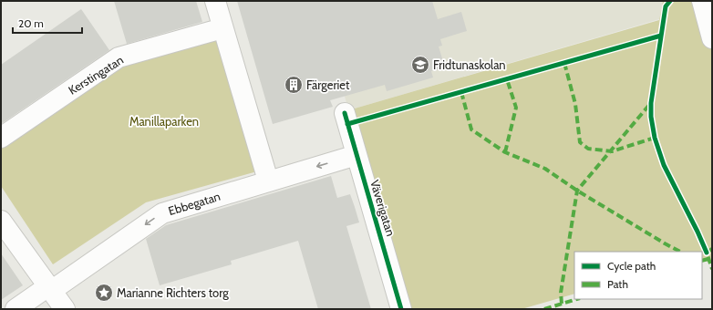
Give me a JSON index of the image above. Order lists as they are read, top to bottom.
{
  "streets": {
    "street": ["Kerstingatan", "Ebbegatan", "Väverigatan"]
  },
  "crossings": [
    ["Ebbegatan", "Väverigatan"]
  ],
  "one_way": ["Ebbegatan"],
  "parks": ["Manillaparken"],
  "places": {
    "school or university": ["Fridtunaskolan"],
    "building": ["Färgeriet"],
    "place": ["Marianne Richters torg"]
  },
  "legend": ["Cycle path", "Path"],
  "scale_bar": "20 m"
}
